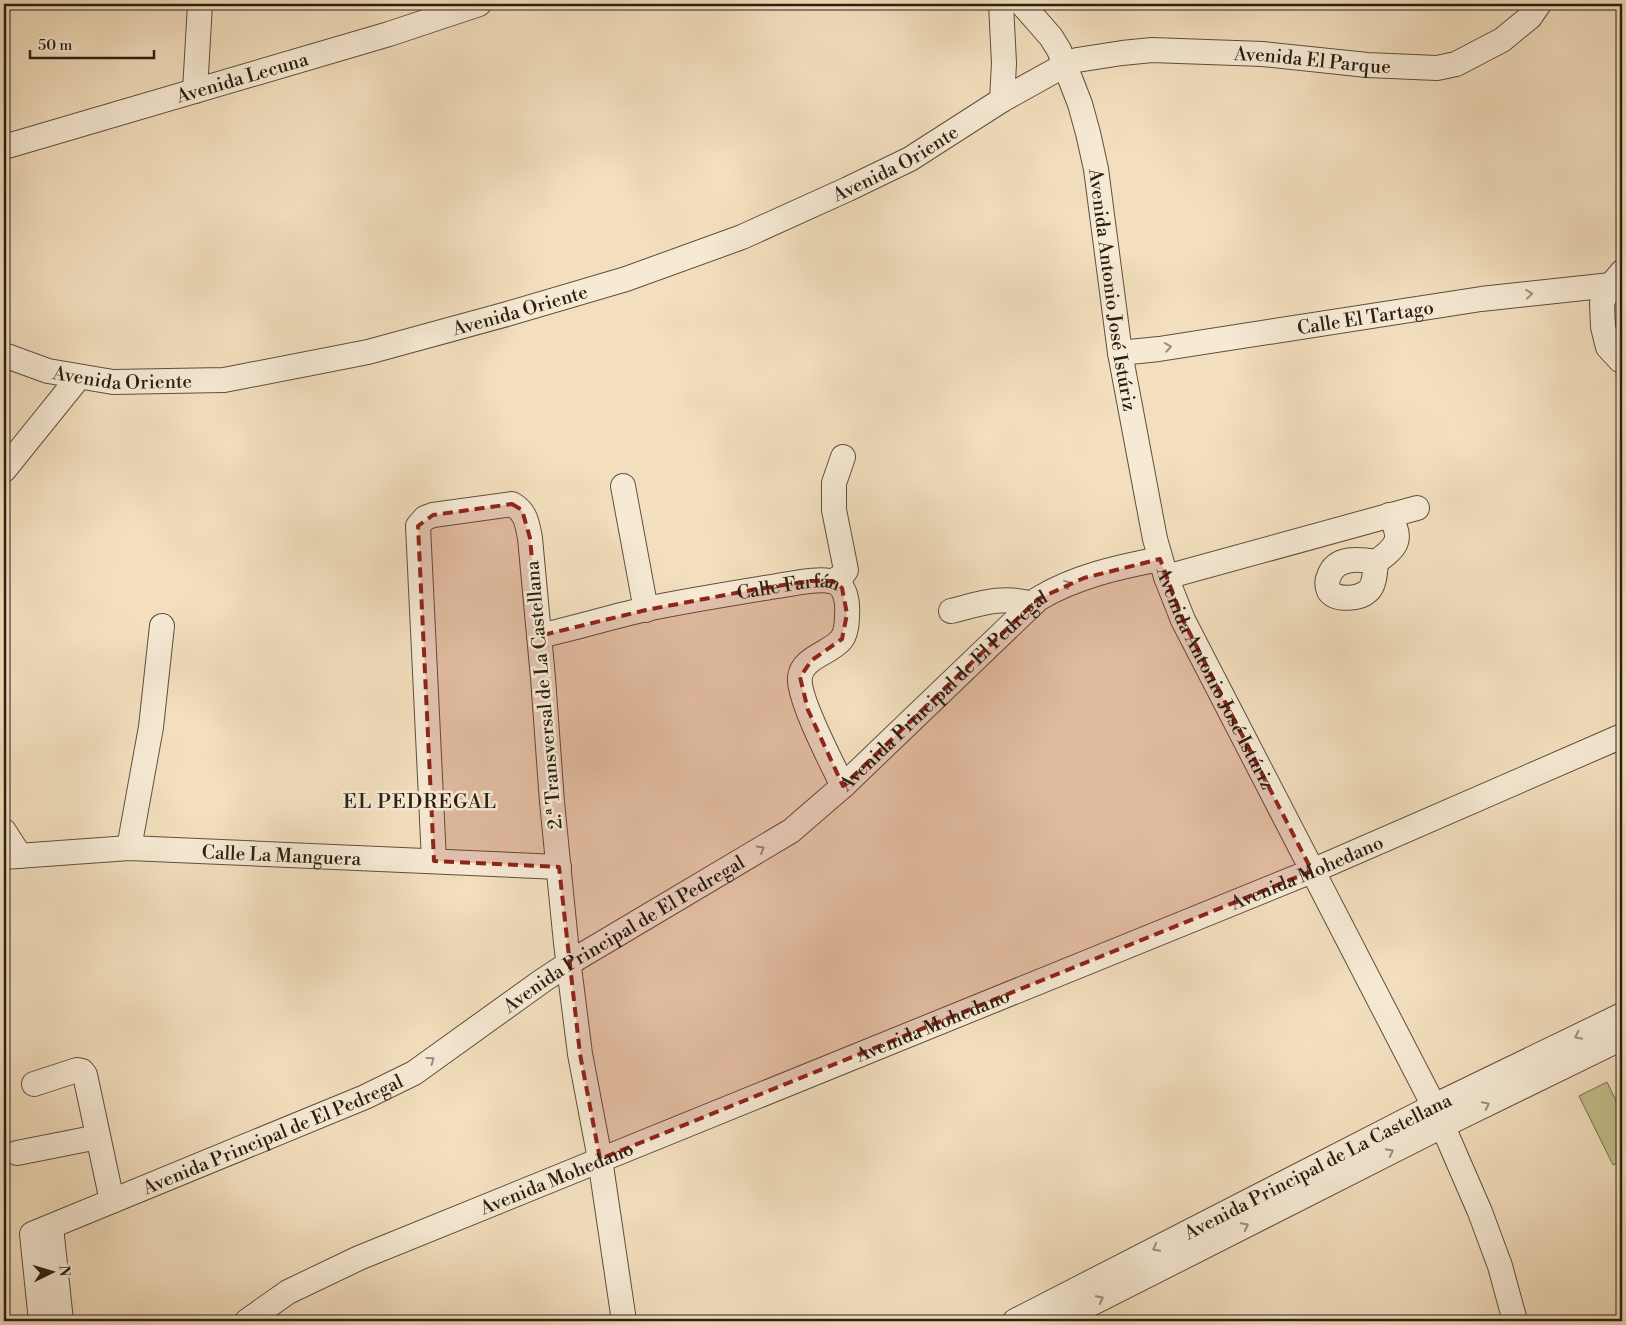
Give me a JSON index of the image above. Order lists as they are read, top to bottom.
{
  "streets": {
    "street": [
      "Avenida El Parque",
      "Avenida Lecuna",
      "Avenida Oriente",
      "Avenida Antonio José Istúriz",
      "Calle El Tartago",
      "Calle Farfán",
      "Avenida Principal de El Pedregal",
      "2.ª Transversal de La Castellana",
      "Calle La Manguera",
      "Avenida Mohedano",
      "Avenida Principal de La Castellana"
    ]
  },
  "crossings": [
    ["Avenida El Parque", "Avenida Oriente"],
    ["Avenida El Parque", "Avenida Antonio José Istúriz"],
    ["Avenida Oriente", "Avenida Antonio José Istúriz"],
    ["Avenida Antonio José Istúriz", "Calle El Tartago"],
    ["Avenida Antonio José Istúriz", "Avenida Principal de El Pedregal"],
    ["Avenida Antonio José Istúriz", "Avenida Mohedano"],
    ["Avenida Antonio José Istúriz", "Avenida Principal de La Castellana"],
    ["Calle Farfán", "Avenida Principal de El Pedregal"],
    ["Calle Farfán", "2.ª Transversal de La Castellana"],
    ["Avenida Principal de El Pedregal", "2.ª Transversal de La Castellana"],
    ["2.ª Transversal de La Castellana", "Calle La Manguera"],
    ["2.ª Transversal de La Castellana", "Avenida Mohedano"]
  ],
  "one_way": ["Calle El Tartago", "Avenida Principal de El Pedregal"],
  "districts": ["EL PEDREGAL"],
  "scale_bar": "50 m",
  "north": "right"
}
